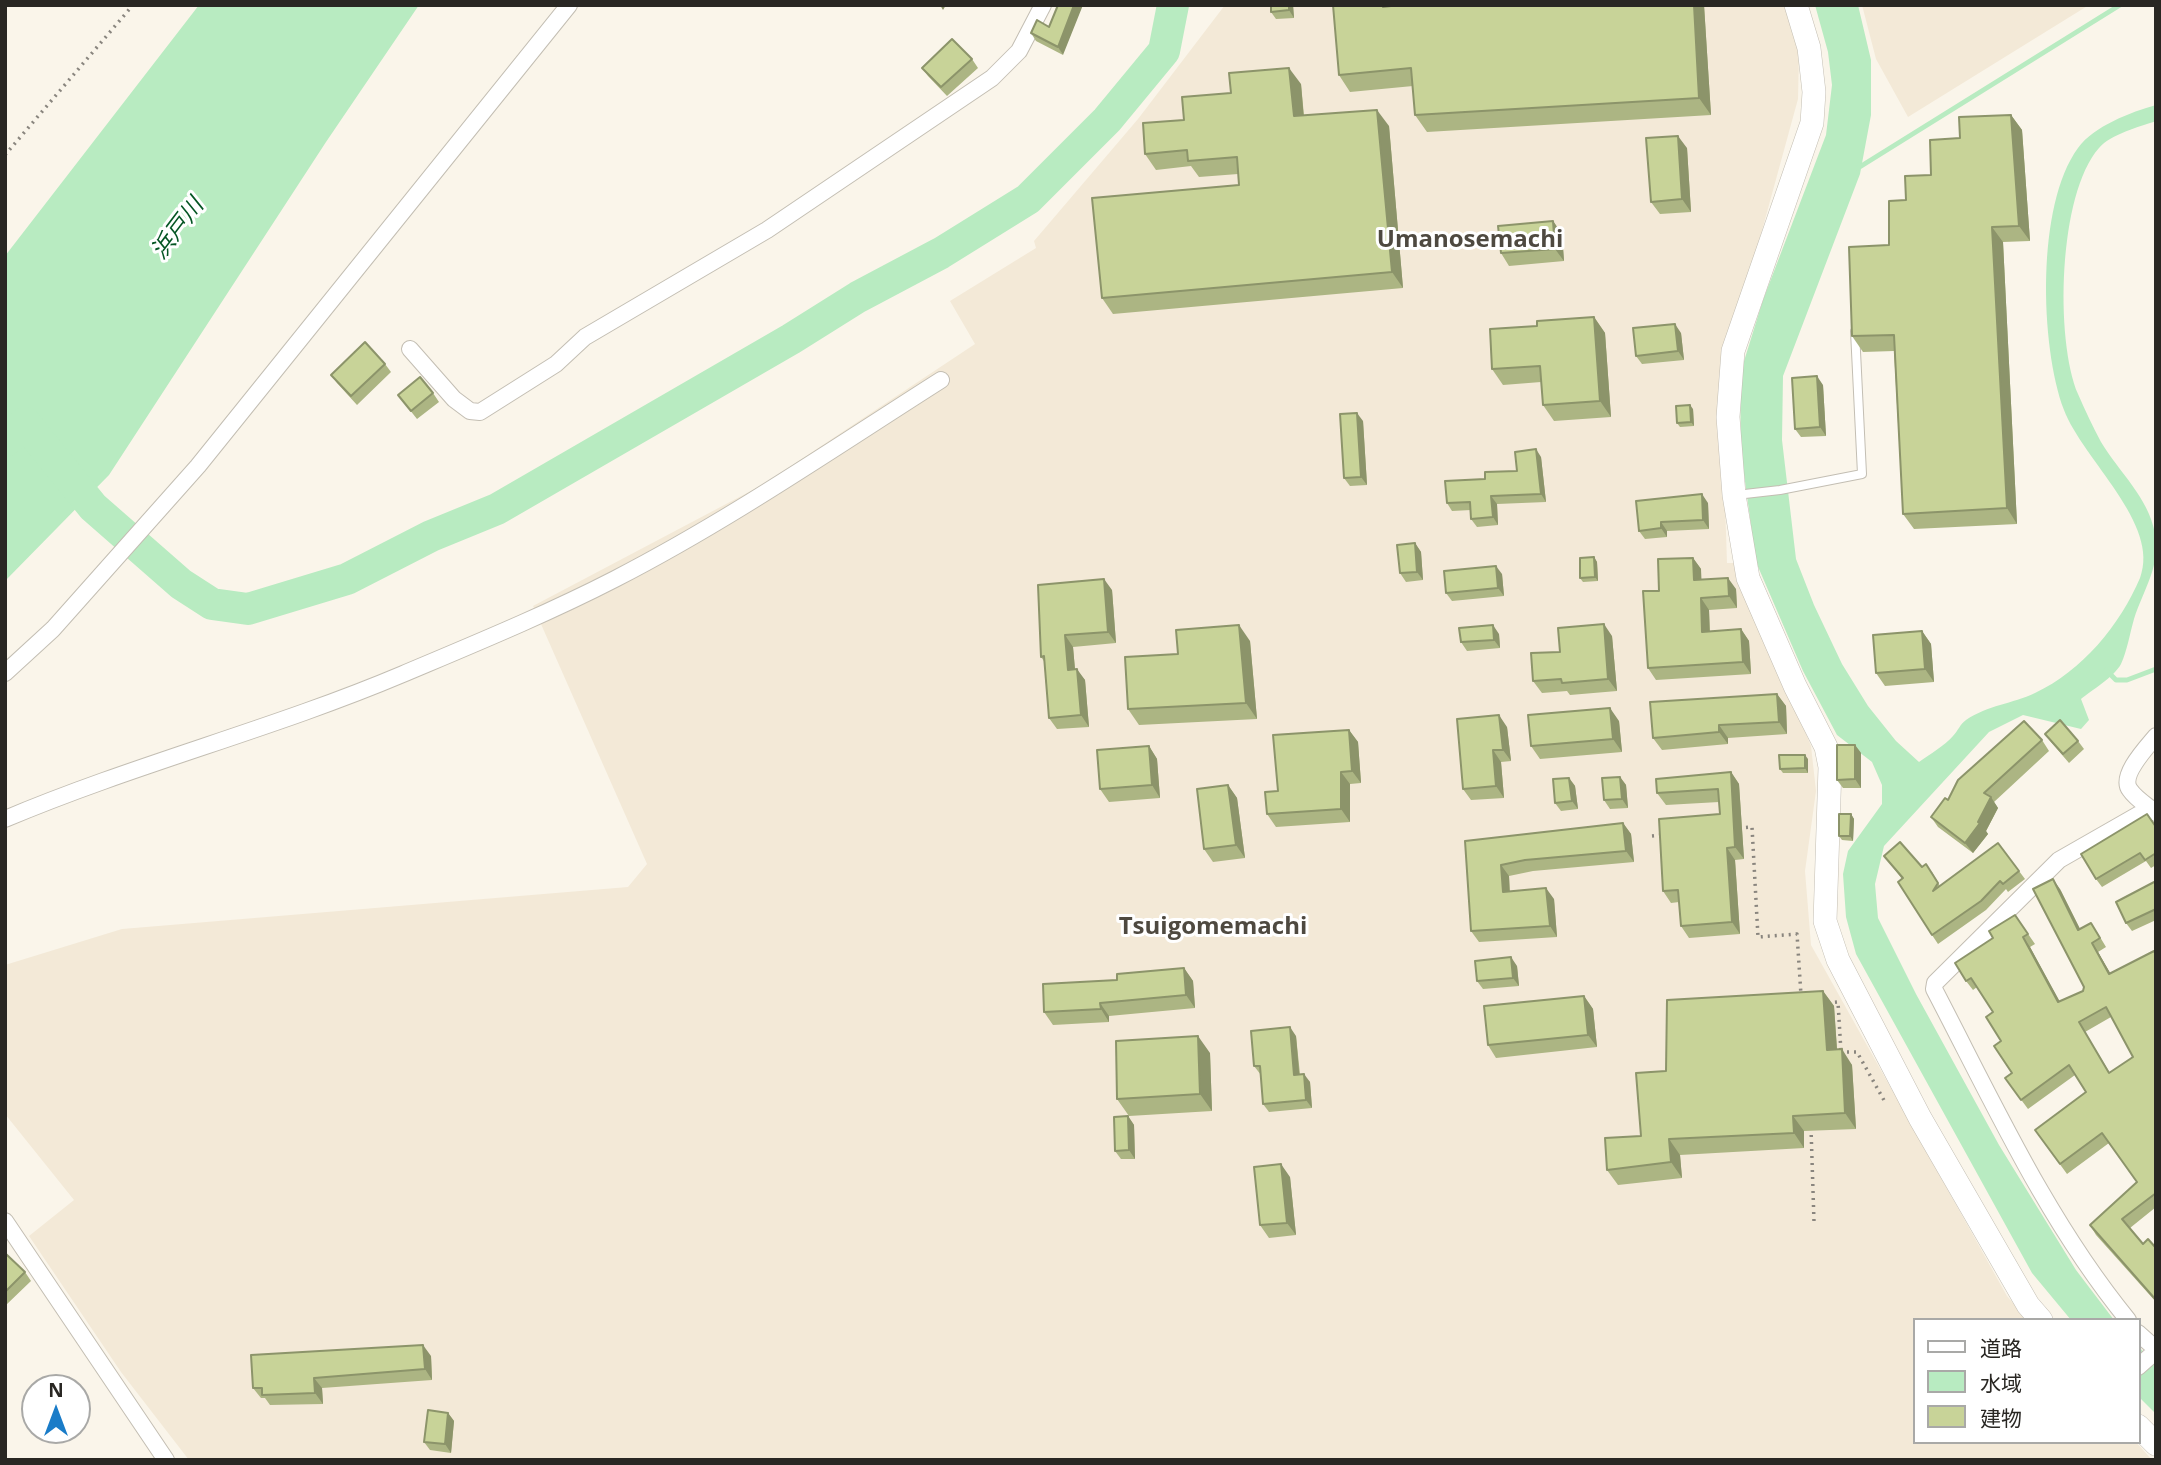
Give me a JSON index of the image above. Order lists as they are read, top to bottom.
{
  "districts": ["Umanosemachi", "Tsuigomemachi"],
  "water": ["浜戸川"],
  "legend": ["道路", "水域", "建物"],
  "north": "top"
}
